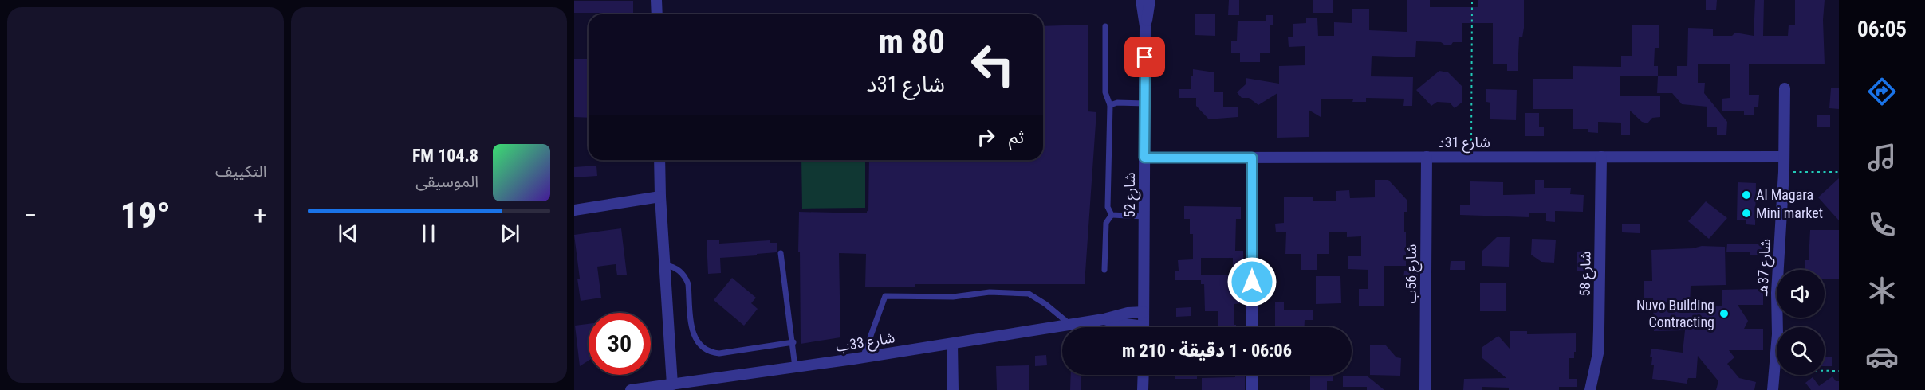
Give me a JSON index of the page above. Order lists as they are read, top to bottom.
{
  "streets": {
    "street": [
      "شارع 31د",
      "شارع 52",
      "شارع 37هـ",
      "شارع 56ب",
      "شارع 58",
      "شارع 33ب"
    ]
  },
  "crossings": [
    ["شارع 31د", "شارع 52"],
    ["شارع 31د", "شارع 37هـ"],
    ["شارع 31د", "شارع 56ب"],
    ["شارع 31د", "شارع 58"],
    ["شارع 52", "شارع 33ب"]
  ],
  "places": ["Al Magara", "Mini market", "Nuvo Building Contracting"],
  "page": {
    "tabs": "06:05",
    "tile": "التكييف",
    "turn": ["80 m", "شارع 31د"],
    "then": "ثم",
    "song": ["104.8 FM", "الموسيقى"],
    "heat": ["−", "19°", "+"],
    "limit": "30",
    "trip": "06:06 · 1 دقيقة · 210 m"
  }
}
